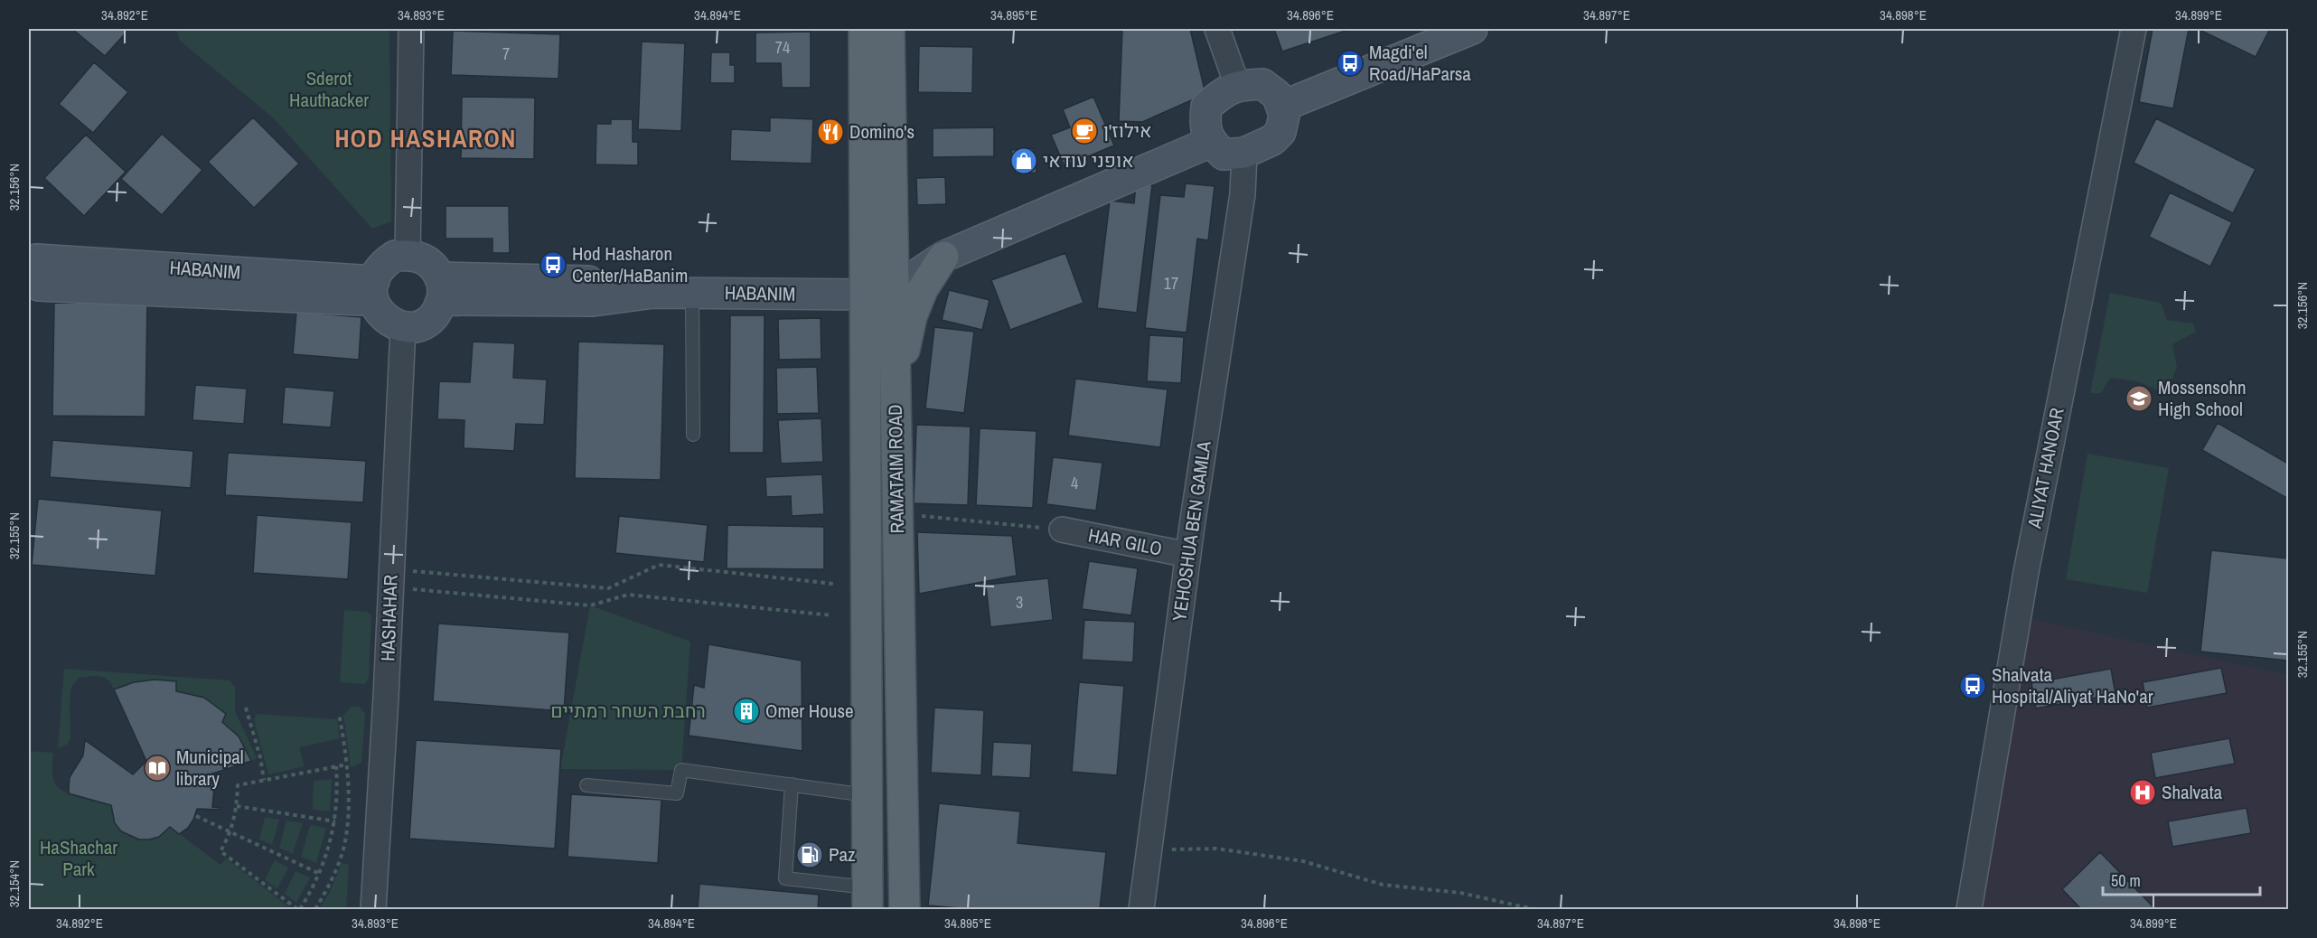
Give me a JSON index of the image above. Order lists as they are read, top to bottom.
{
  "streets": {
    "main road": ["RAMATAIM ROAD"],
    "street": [
      "HABANIM",
      "ALIYAT HANOAR",
      "YEHOSHUA BEN GAMLA",
      "HAR GILO",
      "HASHAHAR"
    ]
  },
  "crossings": [
    ["HABANIM", "RAMATAIM ROAD"],
    ["HABANIM", "HASHAHAR"],
    ["YEHOSHUA BEN GAMLA", "HAR GILO"]
  ],
  "districts": ["HOD HASHARON"],
  "parks": ["Sderot Hauthacker", "רחבת השחר רמתיים", "HaShachar Park"],
  "places": {
    "bus stop": ["Magdi'el Road/HaParsa", "Hod Hasharon Center/HaBanim", "Shalvata Hospital/Aliyat HaNo'ar"],
    "cafe": ["אילוז'ן"],
    "restaurant": ["Domino's"],
    "shop": ["אופני עודאי"],
    "school or university": ["Mossensohn High School"],
    "building": ["Omer House"],
    "library": ["Municipal library"],
    "hospital": ["Shalvata"],
    "fuel station": ["Paz"]
  },
  "house_numbers": [
    "74",
    "7",
    "17",
    "4",
    "3"
  ],
  "scale_bar": "50 m",
  "coordinates": [
    "34.892°E",
    "34.893°E",
    "34.894°E",
    "34.895°E",
    "34.896°E",
    "34.897°E",
    "34.898°E",
    "34.899°E",
    "32.156°N",
    "32.155°N",
    "32.154°N"
  ]
}
